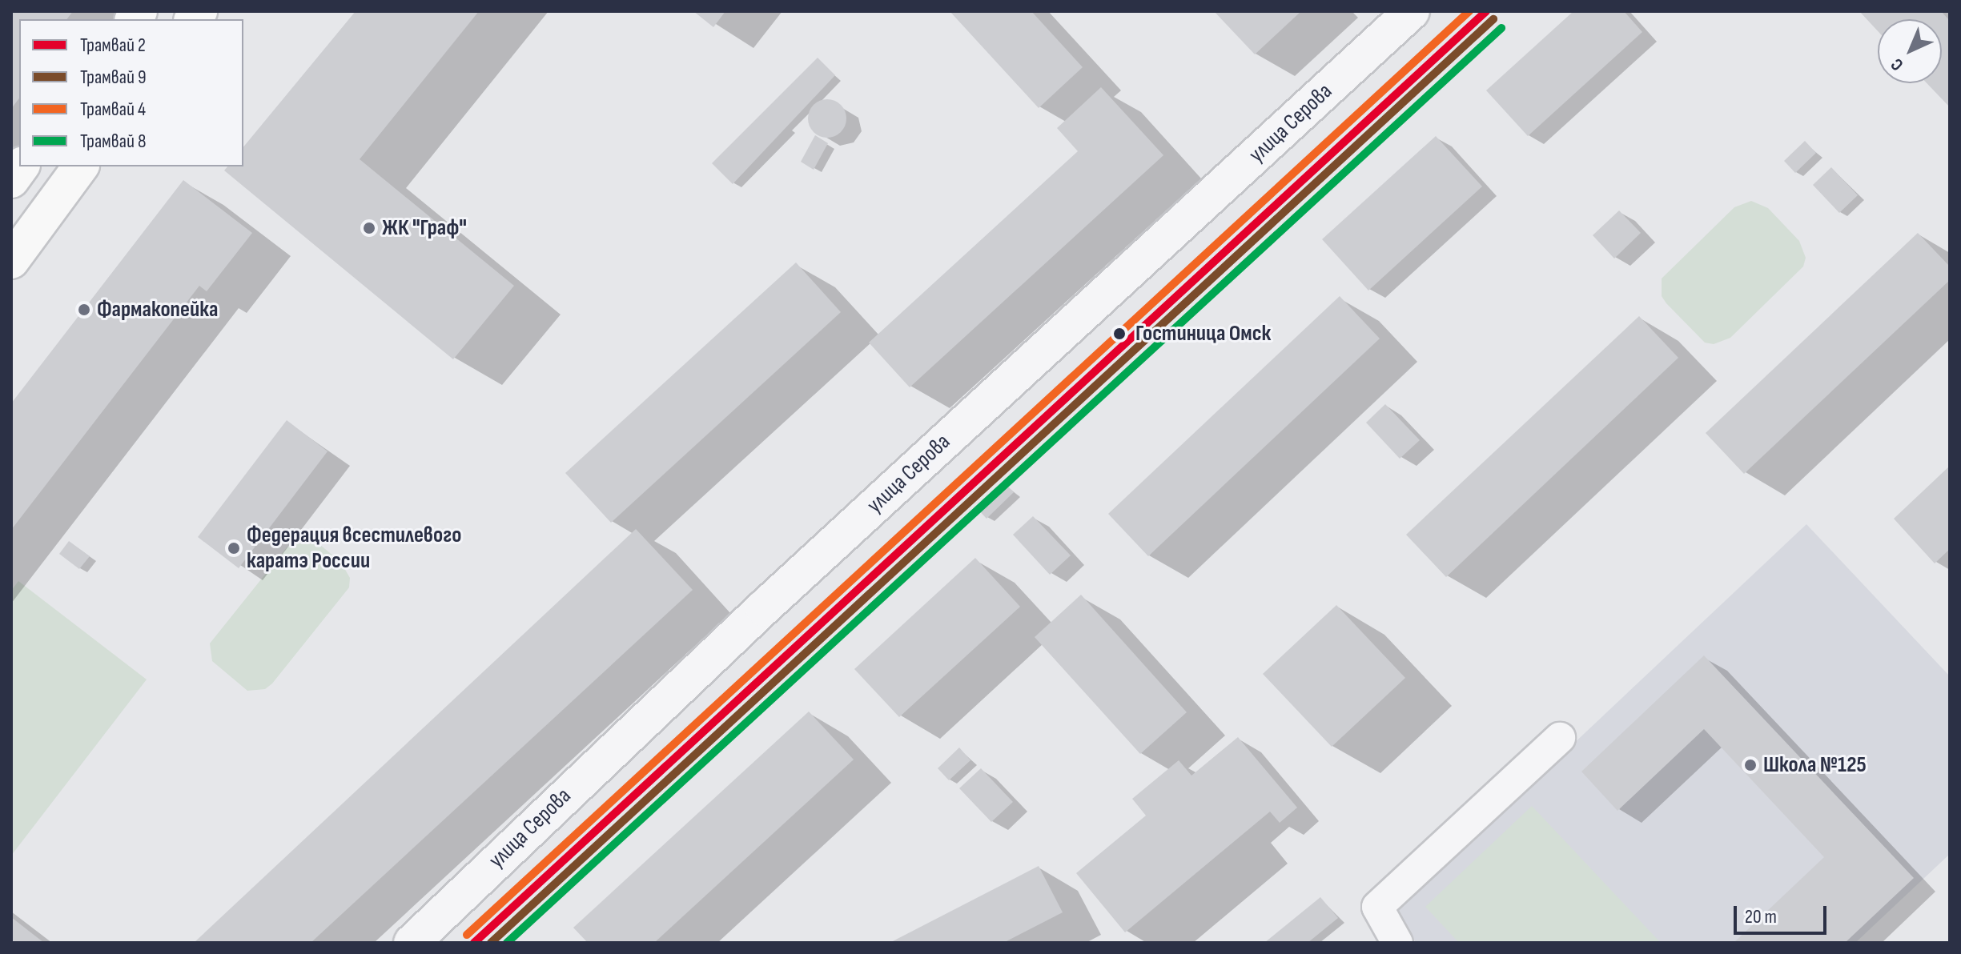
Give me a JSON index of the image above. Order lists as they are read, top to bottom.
{
  "streets": {
    "street": ["улица Серова"]
  },
  "places": [
    "ЖК \"Граф\"",
    "Фармакопейка",
    "Гостиница Омск",
    "Федерация всестилевого каратэ России",
    "Школа №125"
  ],
  "lines": [
    "tram line 2",
    "tram line 4",
    "tram line 9",
    "tram line 8"
  ],
  "legend": [
    "Трамвай 2",
    "Трамвай 9",
    "Трамвай 4",
    "Трамвай 8"
  ],
  "scale_bar": "20 m",
  "north": "bottom left"
}
